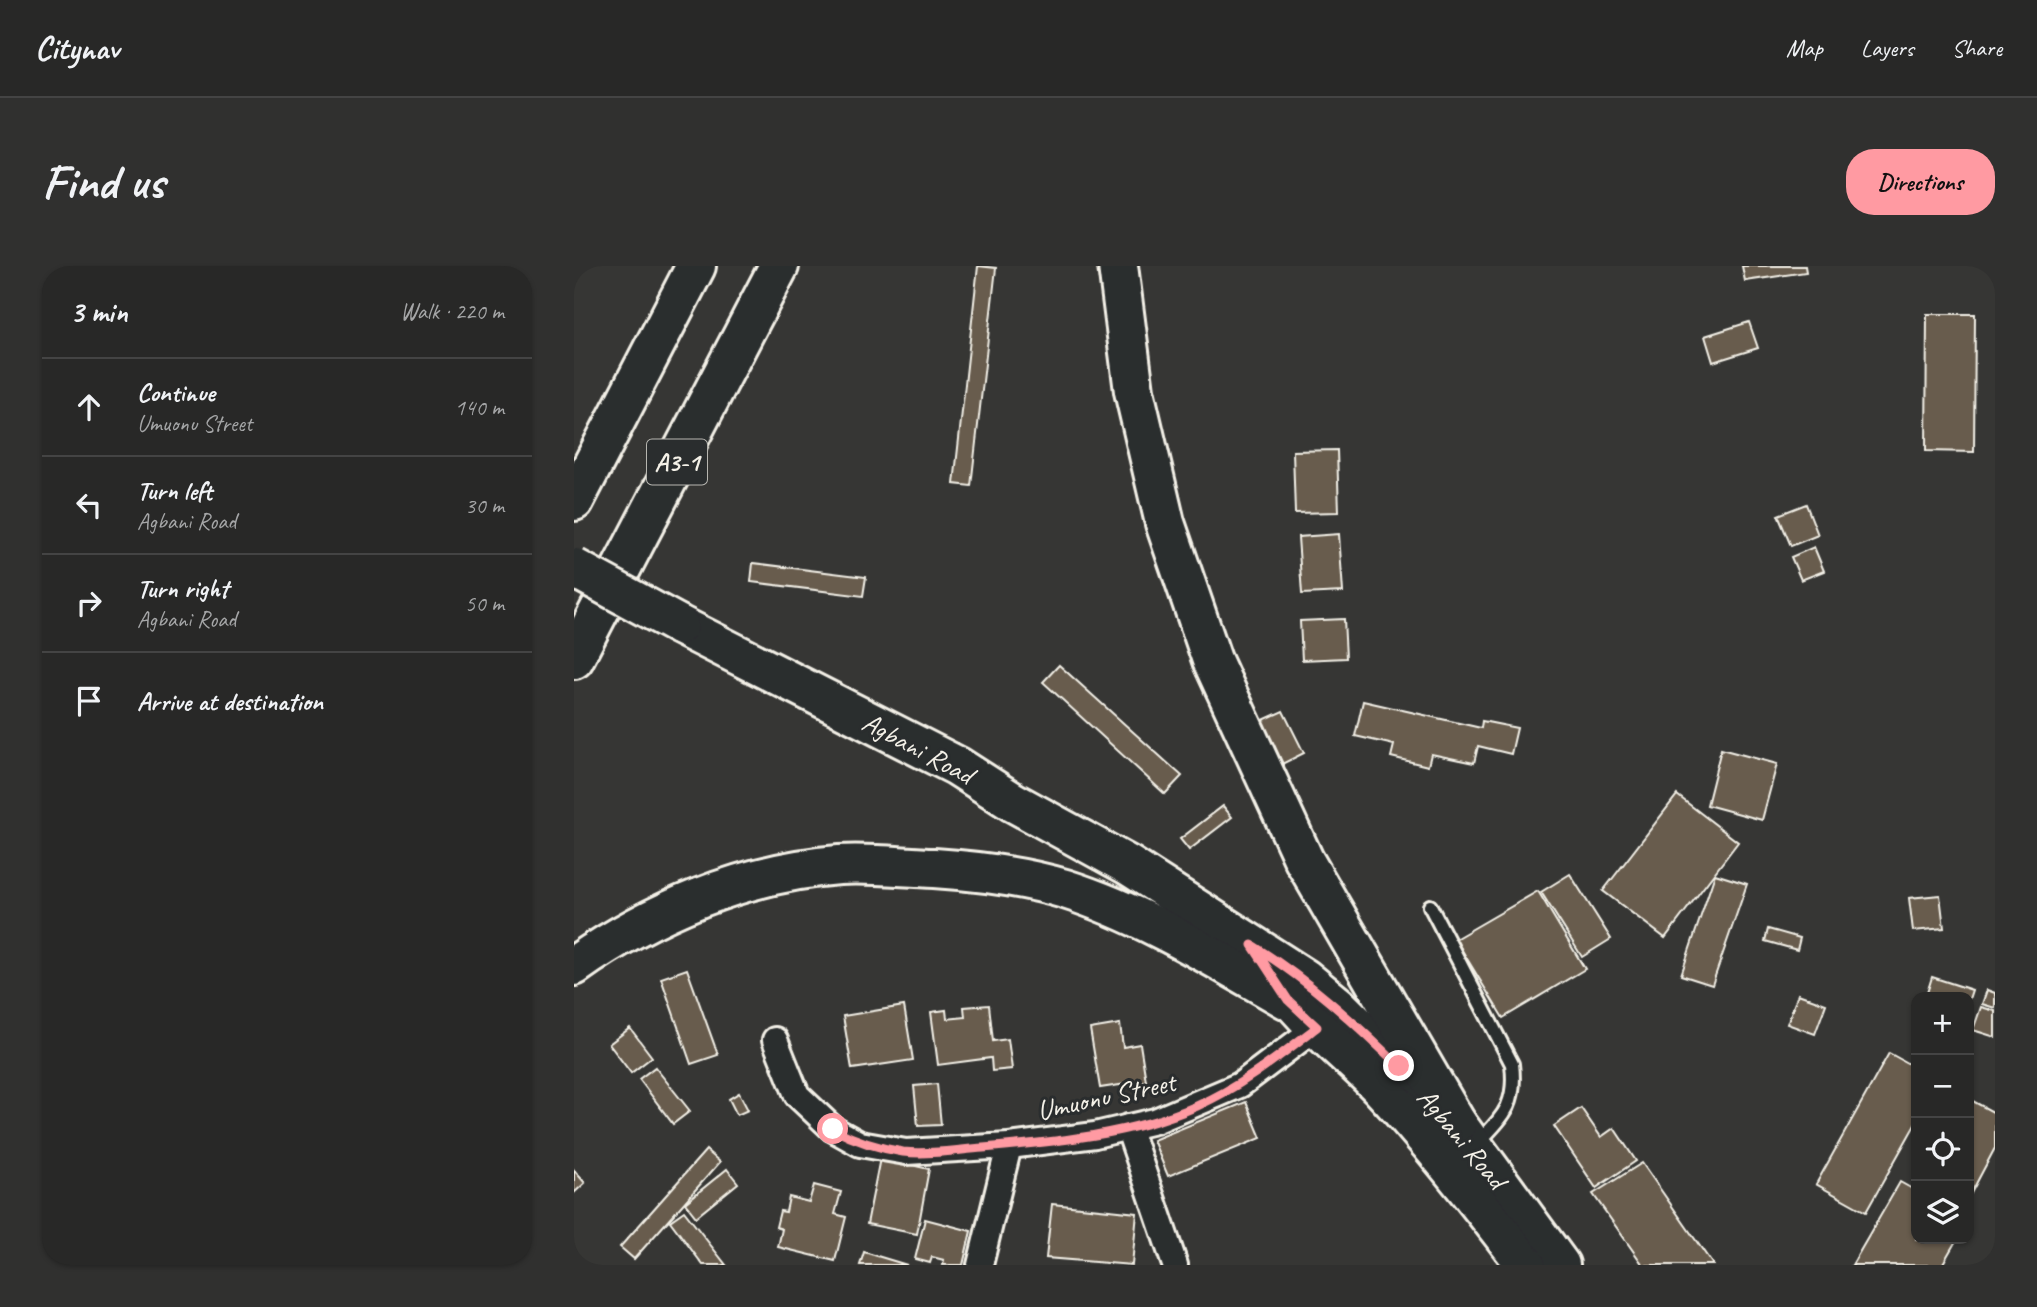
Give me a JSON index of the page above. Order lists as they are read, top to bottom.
{
  "streets": {
    "main road": ["A3-1", "Agbani Road"],
    "street": ["Umuonu Street"]
  },
  "crossings": [
    ["Agbani Road", "Umuonu Street"]
  ],
  "page": {
    "header": "Citynav",
    "nav": ["Map", "Layers", "Share"],
    "buttons": "Directions",
    "title": "Find us",
    "heading": ["3 min", "Walk · 220 m"],
    "list": [
      ["Continue", "Umuonu Street", "140 m"],
      ["Turn left", "Agbani Road", "30 m"],
      ["Turn right", "Agbani Road", "50 m"],
      "Arrive at destination"
    ],
    "map_buttons": ["+", "−"]
  }
}
